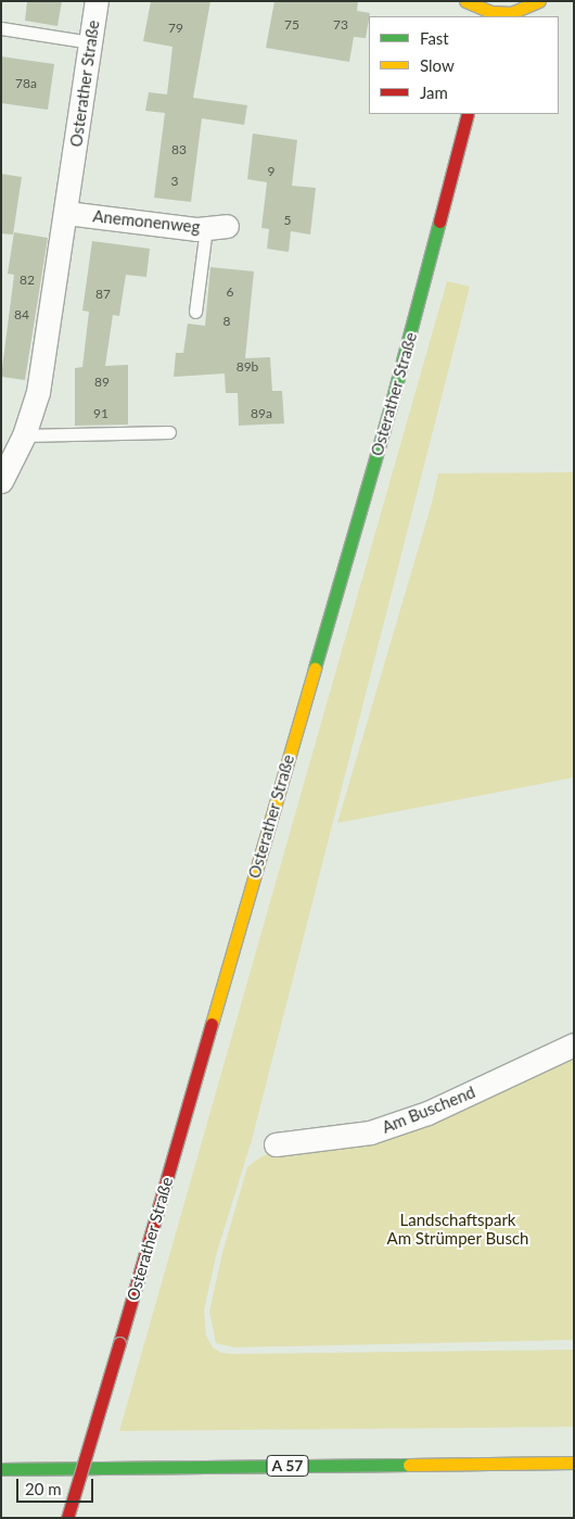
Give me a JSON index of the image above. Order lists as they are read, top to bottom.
{
  "streets": {
    "main road": ["Osterather Straße", "A 57"],
    "street": ["Anemonenweg", "Am Buschend"]
  },
  "crossings": [
    ["Osterather Straße", "Anemonenweg"]
  ],
  "parks": ["Landschaftspark Am Strümper Busch"],
  "house_numbers": [
    "75",
    "73",
    "79",
    "78a",
    "83",
    "9",
    "3",
    "5",
    "82",
    "6",
    "87",
    "84",
    "8",
    "89b",
    "89",
    "91",
    "89a"
  ],
  "legend": ["Fast", "Slow", "Jam"],
  "scale_bar": "20 m"
}
